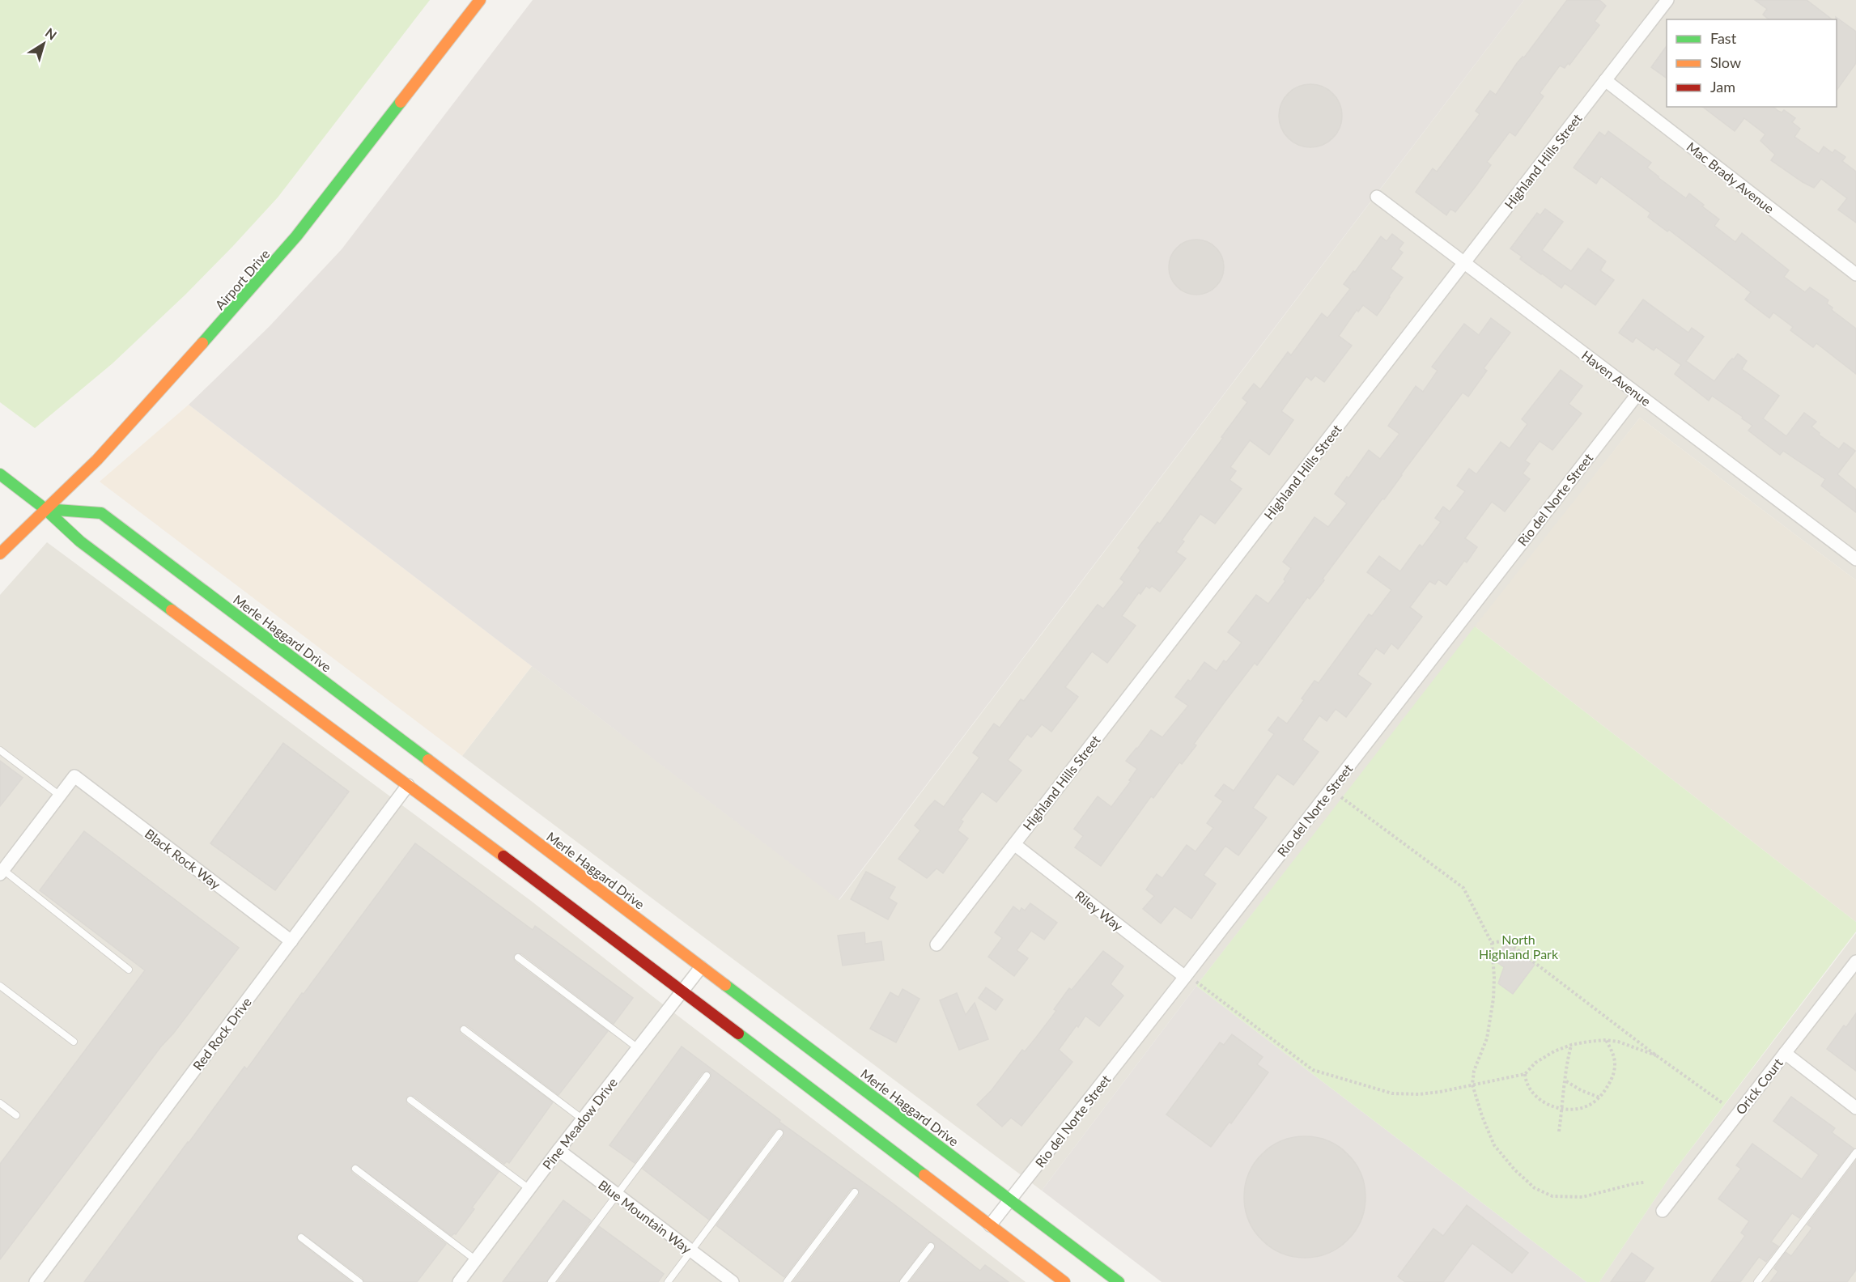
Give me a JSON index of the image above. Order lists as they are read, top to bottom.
{
  "streets": {
    "main road": ["Airport Drive", "Merle Haggard Drive"],
    "street": [
      "Highland Hills Street",
      "Mac Brady Avenue",
      "Haven Avenue",
      "Rio del Norte Street",
      "Black Rock Way",
      "Riley Way",
      "Red Rock Drive",
      "Orick Court",
      "Pine Meadow Drive",
      "Blue Mountain Way"
    ]
  },
  "crossings": [
    ["Highland Hills Street", "Mac Brady Avenue"],
    ["Highland Hills Street", "Haven Avenue"],
    ["Highland Hills Street", "Riley Way"],
    ["Airport Drive", "Merle Haggard Drive"],
    ["Haven Avenue", "Rio del Norte Street"],
    ["Rio del Norte Street", "Merle Haggard Drive"],
    ["Rio del Norte Street", "Riley Way"],
    ["Merle Haggard Drive", "Pine Meadow Drive"],
    ["Black Rock Way", "Red Rock Drive"],
    ["Pine Meadow Drive", "Blue Mountain Way"]
  ],
  "parks": ["North Highland Park"],
  "legend": ["Fast", "Slow", "Jam"],
  "north": "top right"
}
